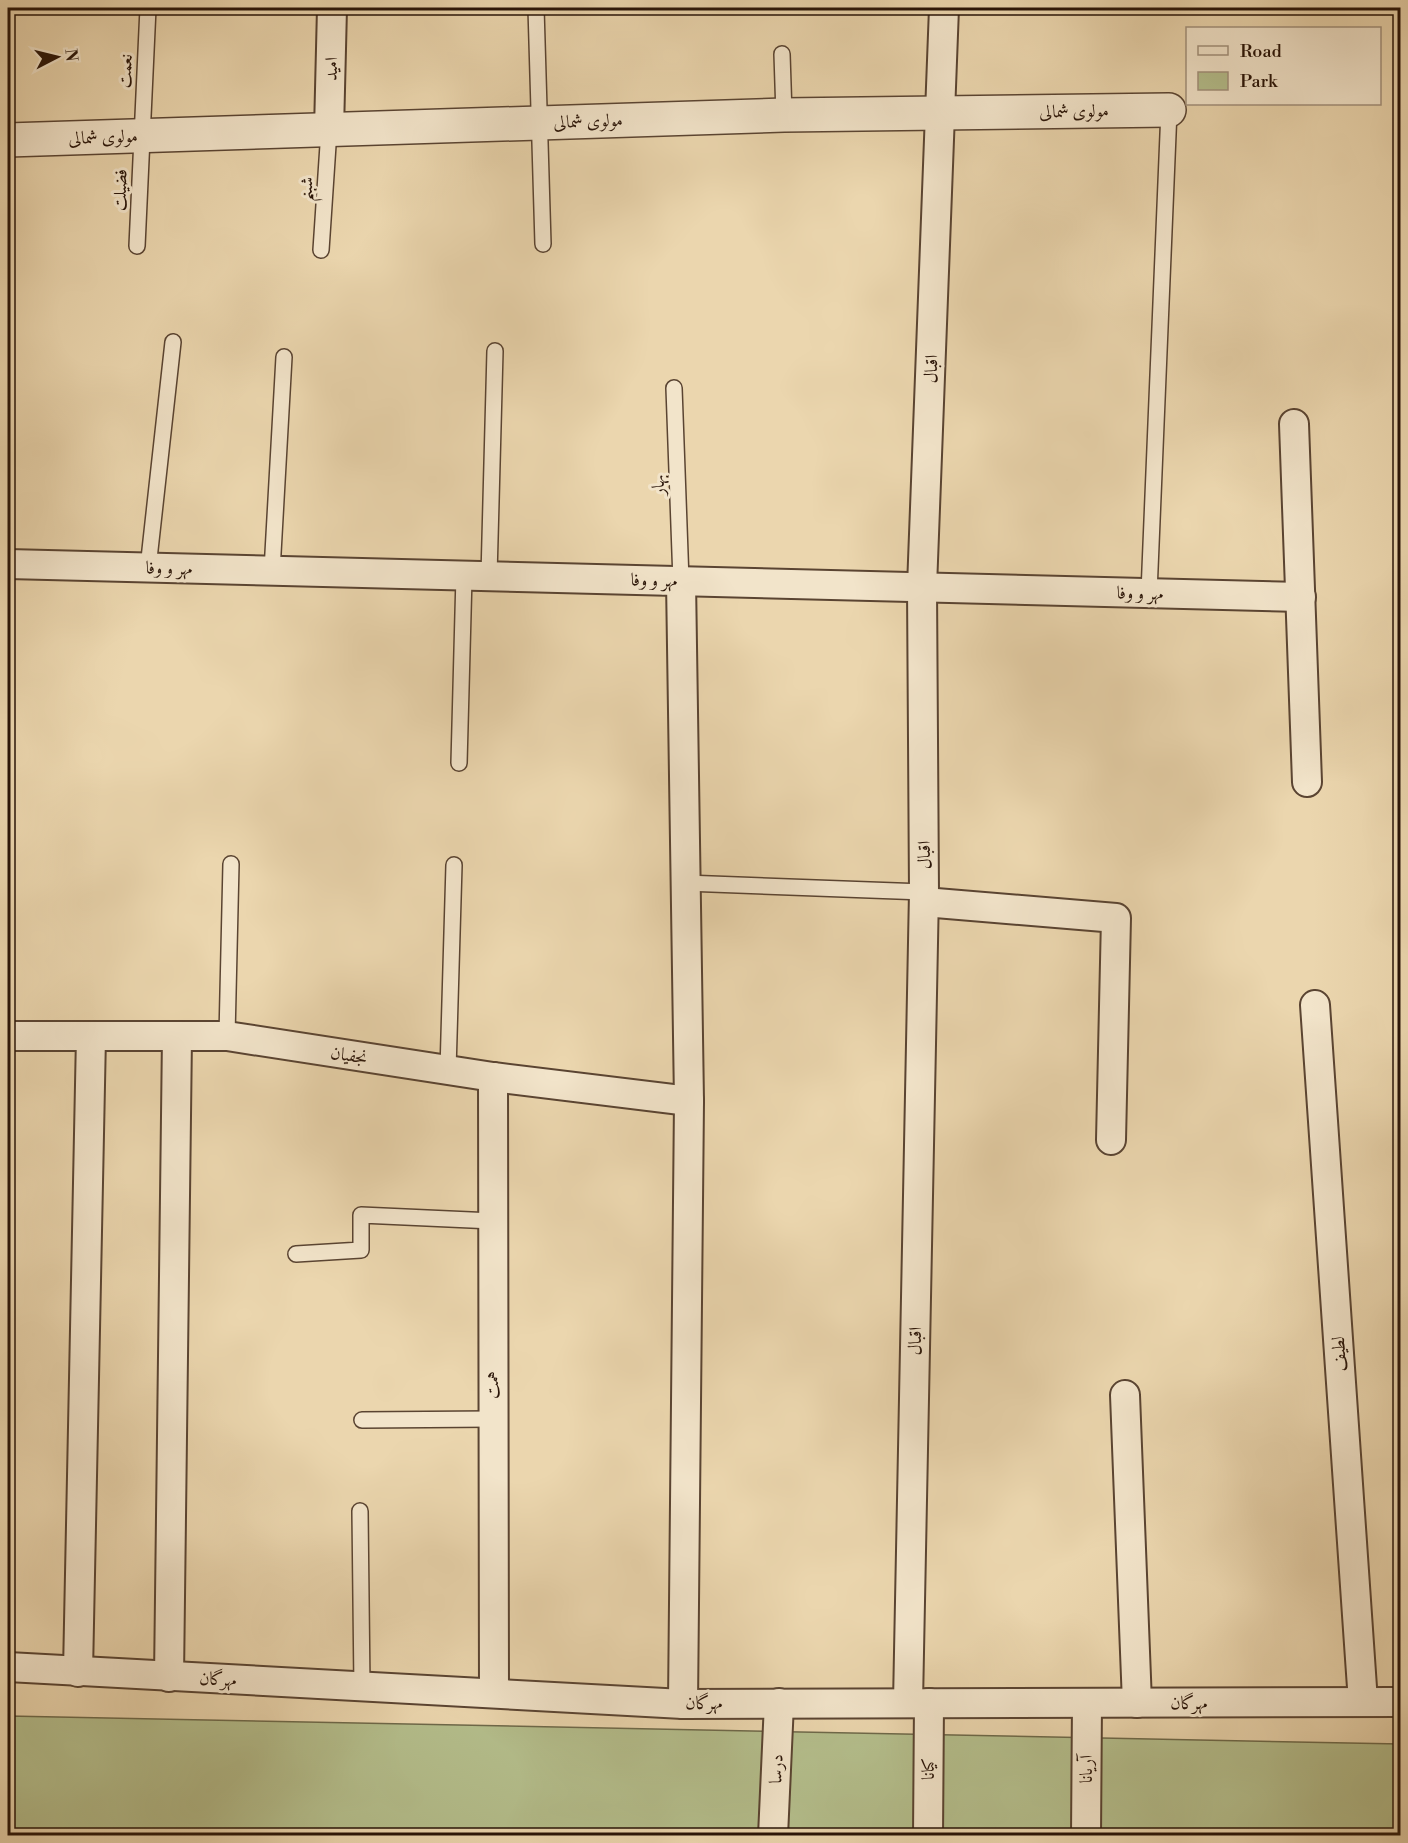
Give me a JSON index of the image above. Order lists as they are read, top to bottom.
{
  "streets": {
    "street": [
      "امید",
      "مولوی شمالی",
      "اقبال",
      "مهر و وفا",
      "نجفیان",
      "لطیف",
      "همت",
      "مهرگان",
      "درسا",
      "کیانا",
      "آریانا"
    ],
    "lane": [
      "نعمت",
      "شبنم",
      "فضیلت",
      "بهار"
    ]
  },
  "crossings": [
    ["امید", "مولوی شمالی"],
    ["امید", "شبنم"],
    ["نعمت", "مولوی شمالی"],
    ["نعمت", "فضیلت"],
    ["مولوی شمالی", "شبنم"],
    ["مولوی شمالی", "فضیلت"],
    ["مولوی شمالی", "اقبال"],
    ["اقبال", "مهر و وفا"],
    ["اقبال", "مهرگان"],
    ["اقبال", "کیانا"],
    ["بهار", "مهر و وفا"],
    ["نجفیان", "همت"],
    ["لطیف", "مهرگان"],
    ["همت", "مهرگان"],
    ["مهرگان", "درسا"],
    ["مهرگان", "کیانا"],
    ["مهرگان", "آریانا"]
  ],
  "legend": ["Road", "Park"],
  "north": "right"
}
